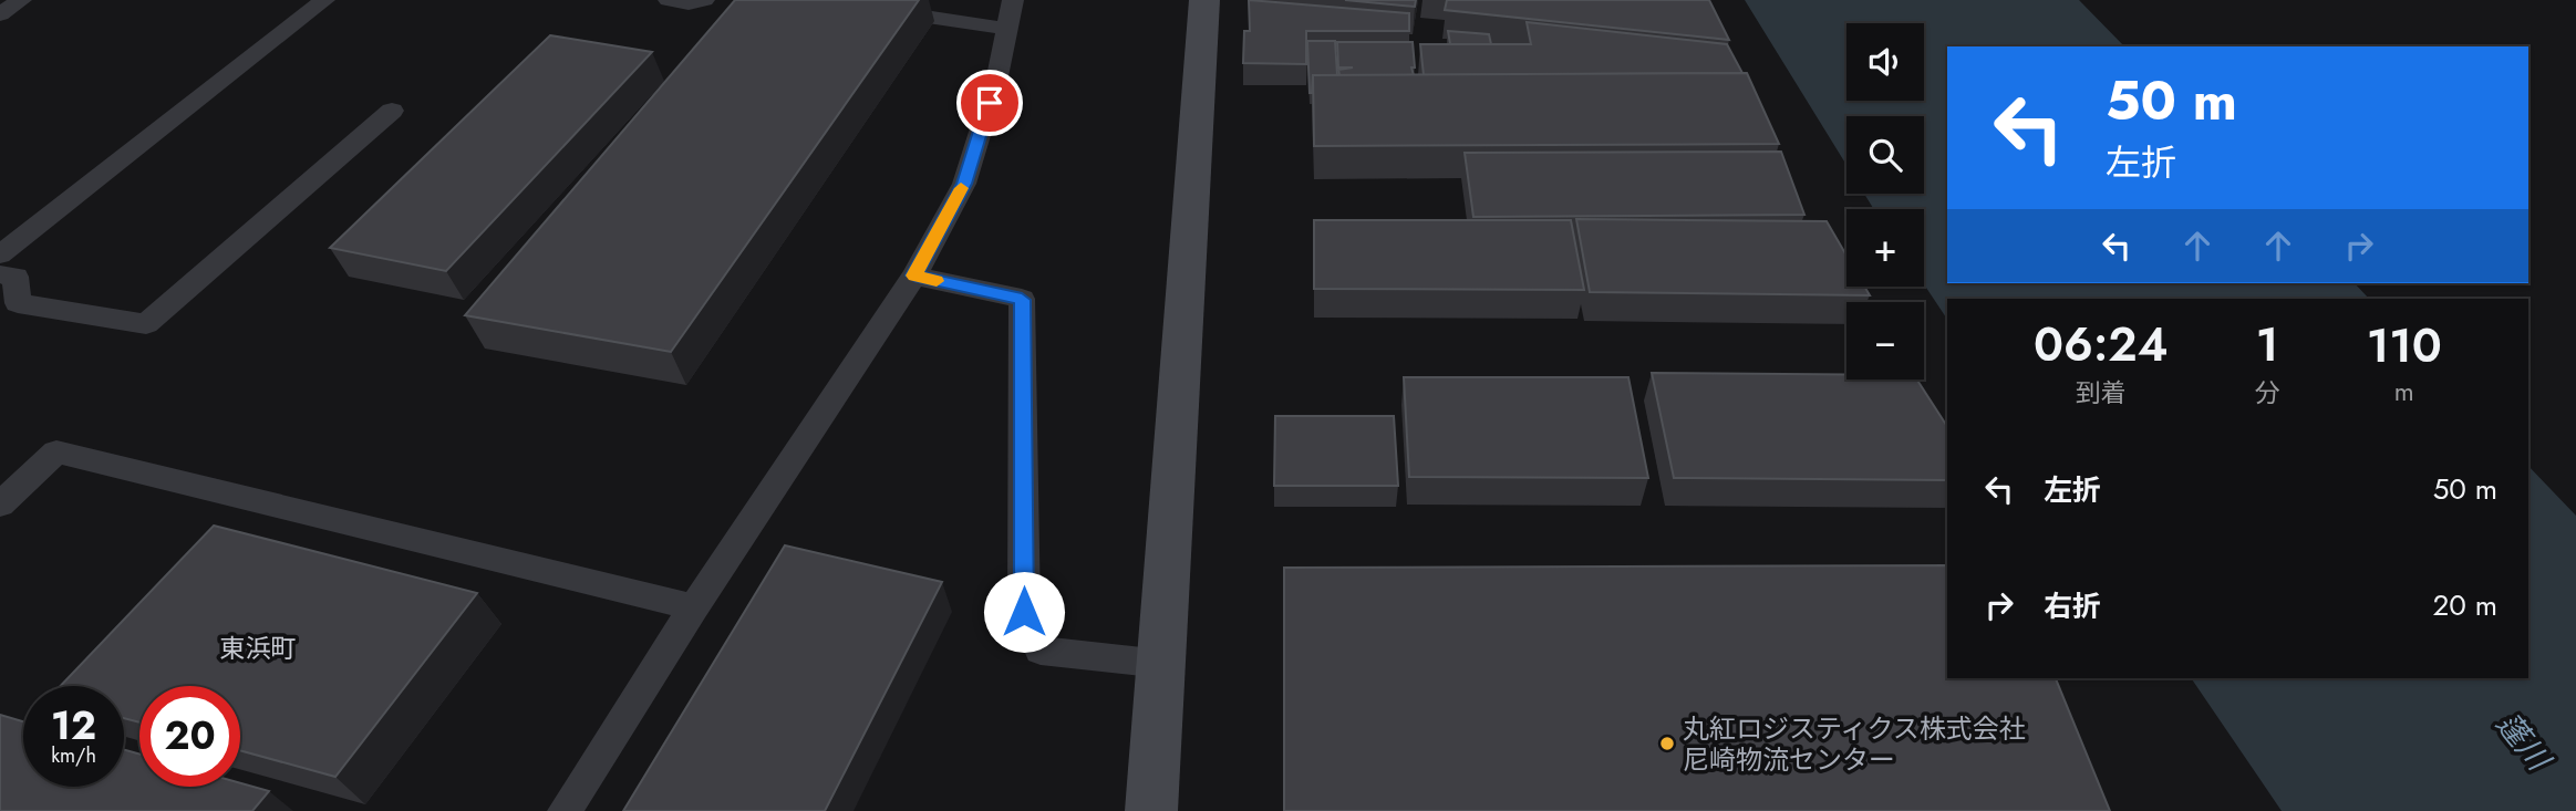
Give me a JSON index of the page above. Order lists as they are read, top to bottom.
{
  "districts": ["東浜町"],
  "water": ["蓬川"],
  "places": ["丸紅ロジスティクス株式会社 尼崎物流センター"],
  "page": {
    "map_buttons": ["+", "−"],
    "turn": ["50 m", "左折"],
    "eta": [
      "06:24",
      "到着",
      "1",
      "分",
      "110",
      "m"
    ],
    "list": [
      {
        "name": "左折",
        "value": "50 m"
      },
      {
        "name": "右折",
        "value": "20 m"
      }
    ],
    "speed": "12 km/h",
    "limit": "20"
  }
}
